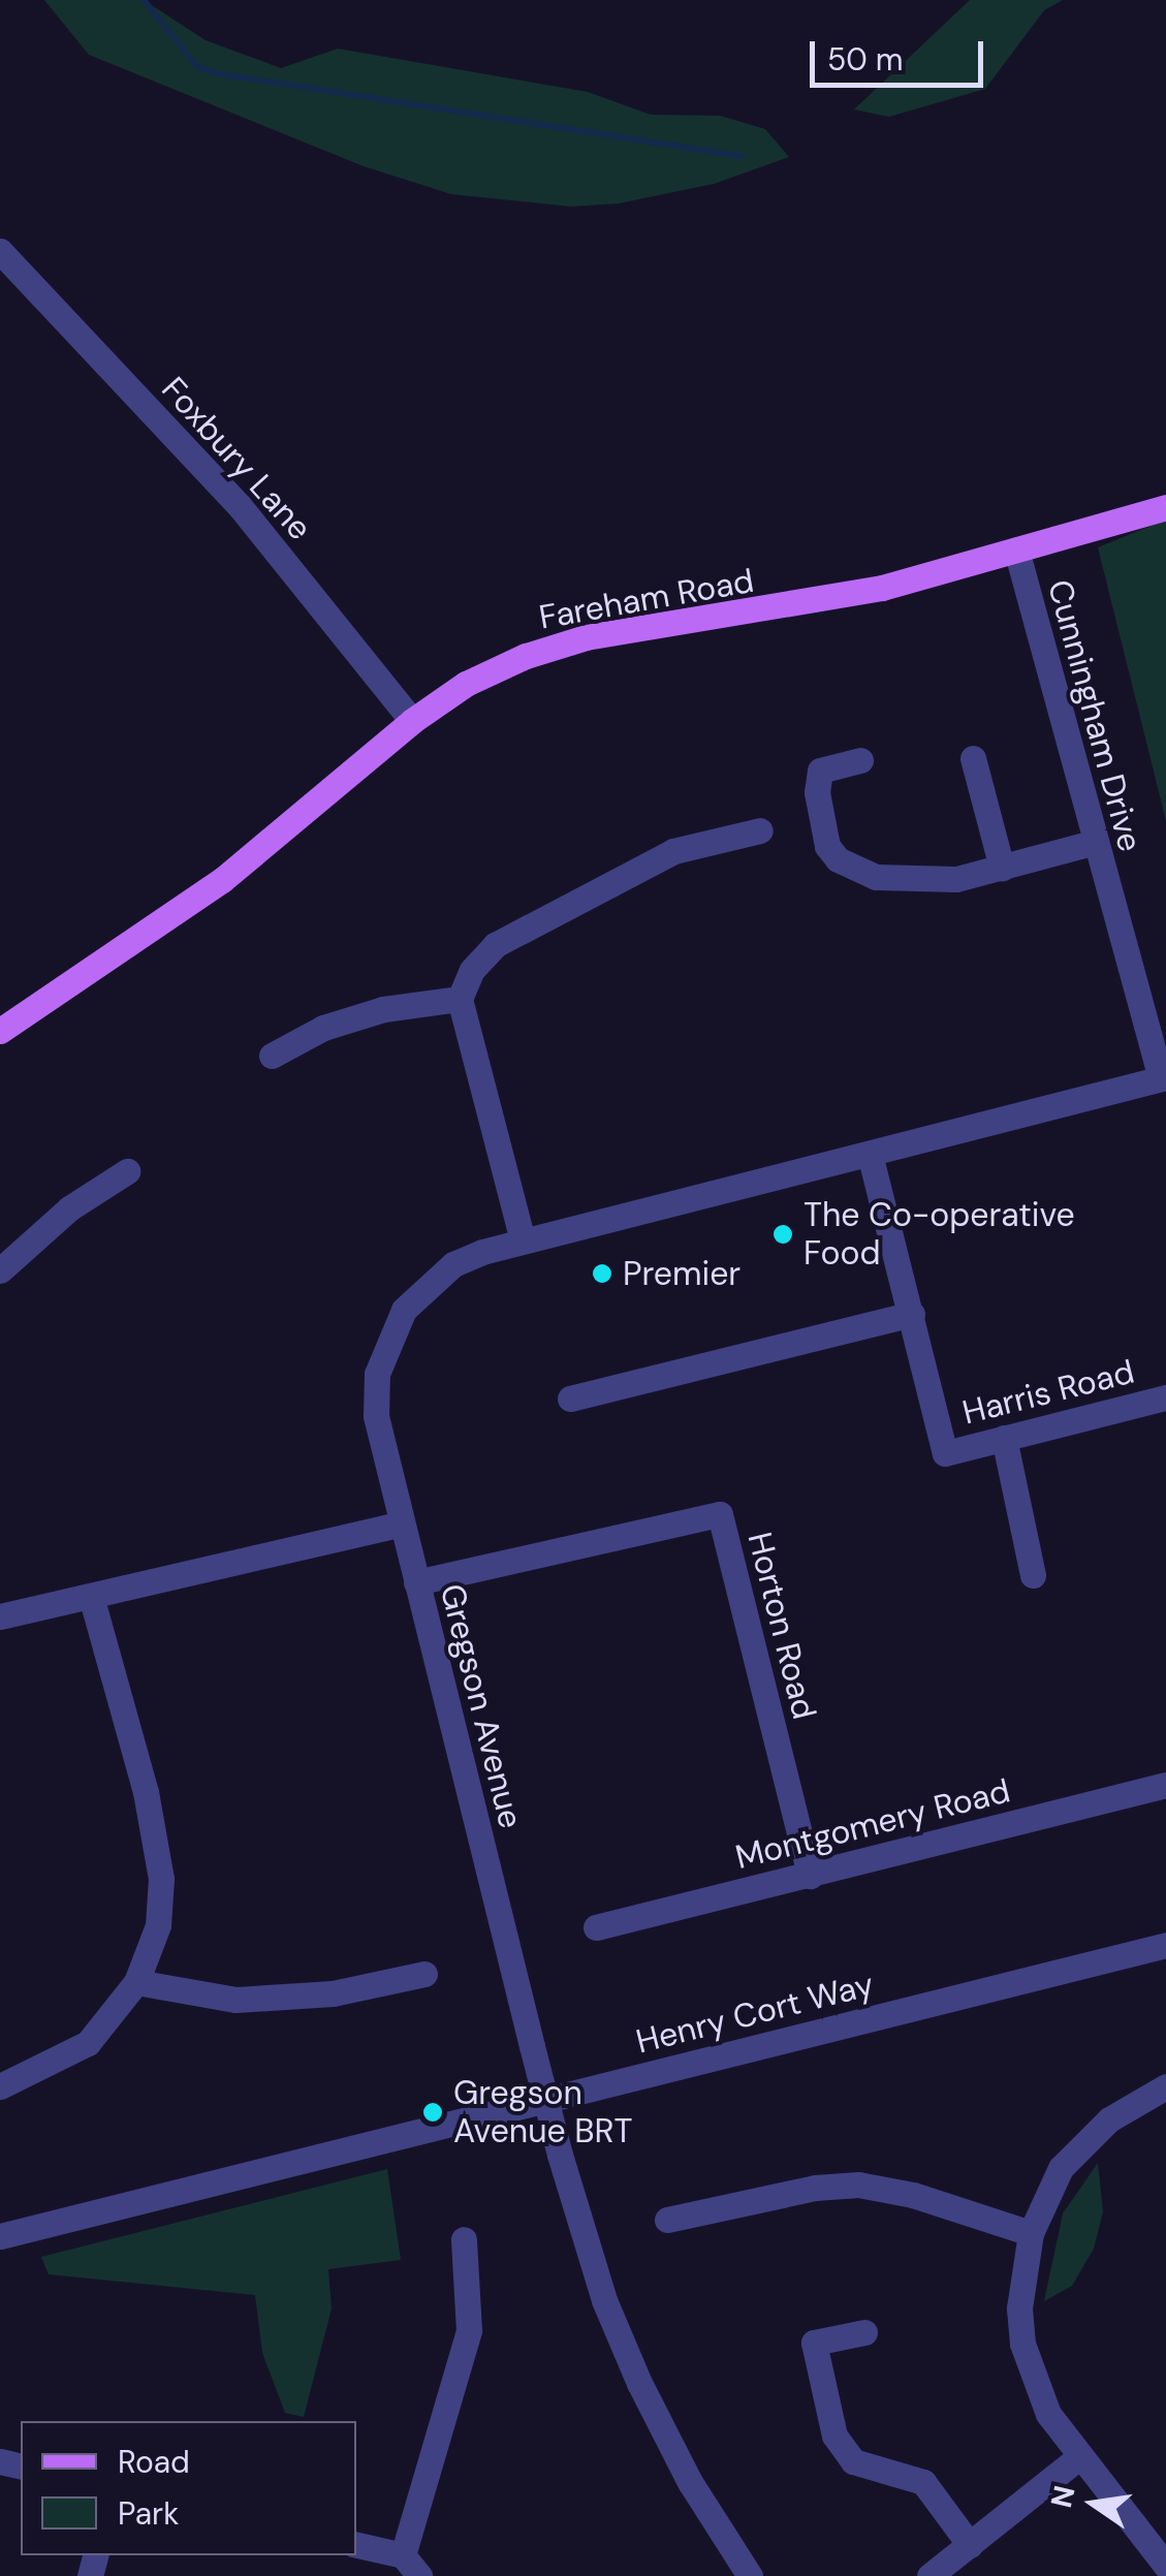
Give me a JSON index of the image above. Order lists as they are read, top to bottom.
{
  "streets": {
    "main road": ["Fareham Road"],
    "street": [
      "Foxbury Lane",
      "Cunningham Drive",
      "Harris Road",
      "Horton Road",
      "Gregson Avenue",
      "Montgomery Road",
      "Henry Cort Way"
    ]
  },
  "crossings": [
    ["Foxbury Lane", "Fareham Road"],
    ["Fareham Road", "Cunningham Drive"],
    ["Cunningham Drive", "Gregson Avenue"],
    ["Harris Road", "Gregson Avenue"],
    ["Horton Road", "Gregson Avenue"],
    ["Horton Road", "Montgomery Road"]
  ],
  "places": ["The Co-operative Food", "Premier", "Gregson Avenue BRT"],
  "legend": ["Road", "Park"],
  "scale_bar": "50 m",
  "north": "left"
}
